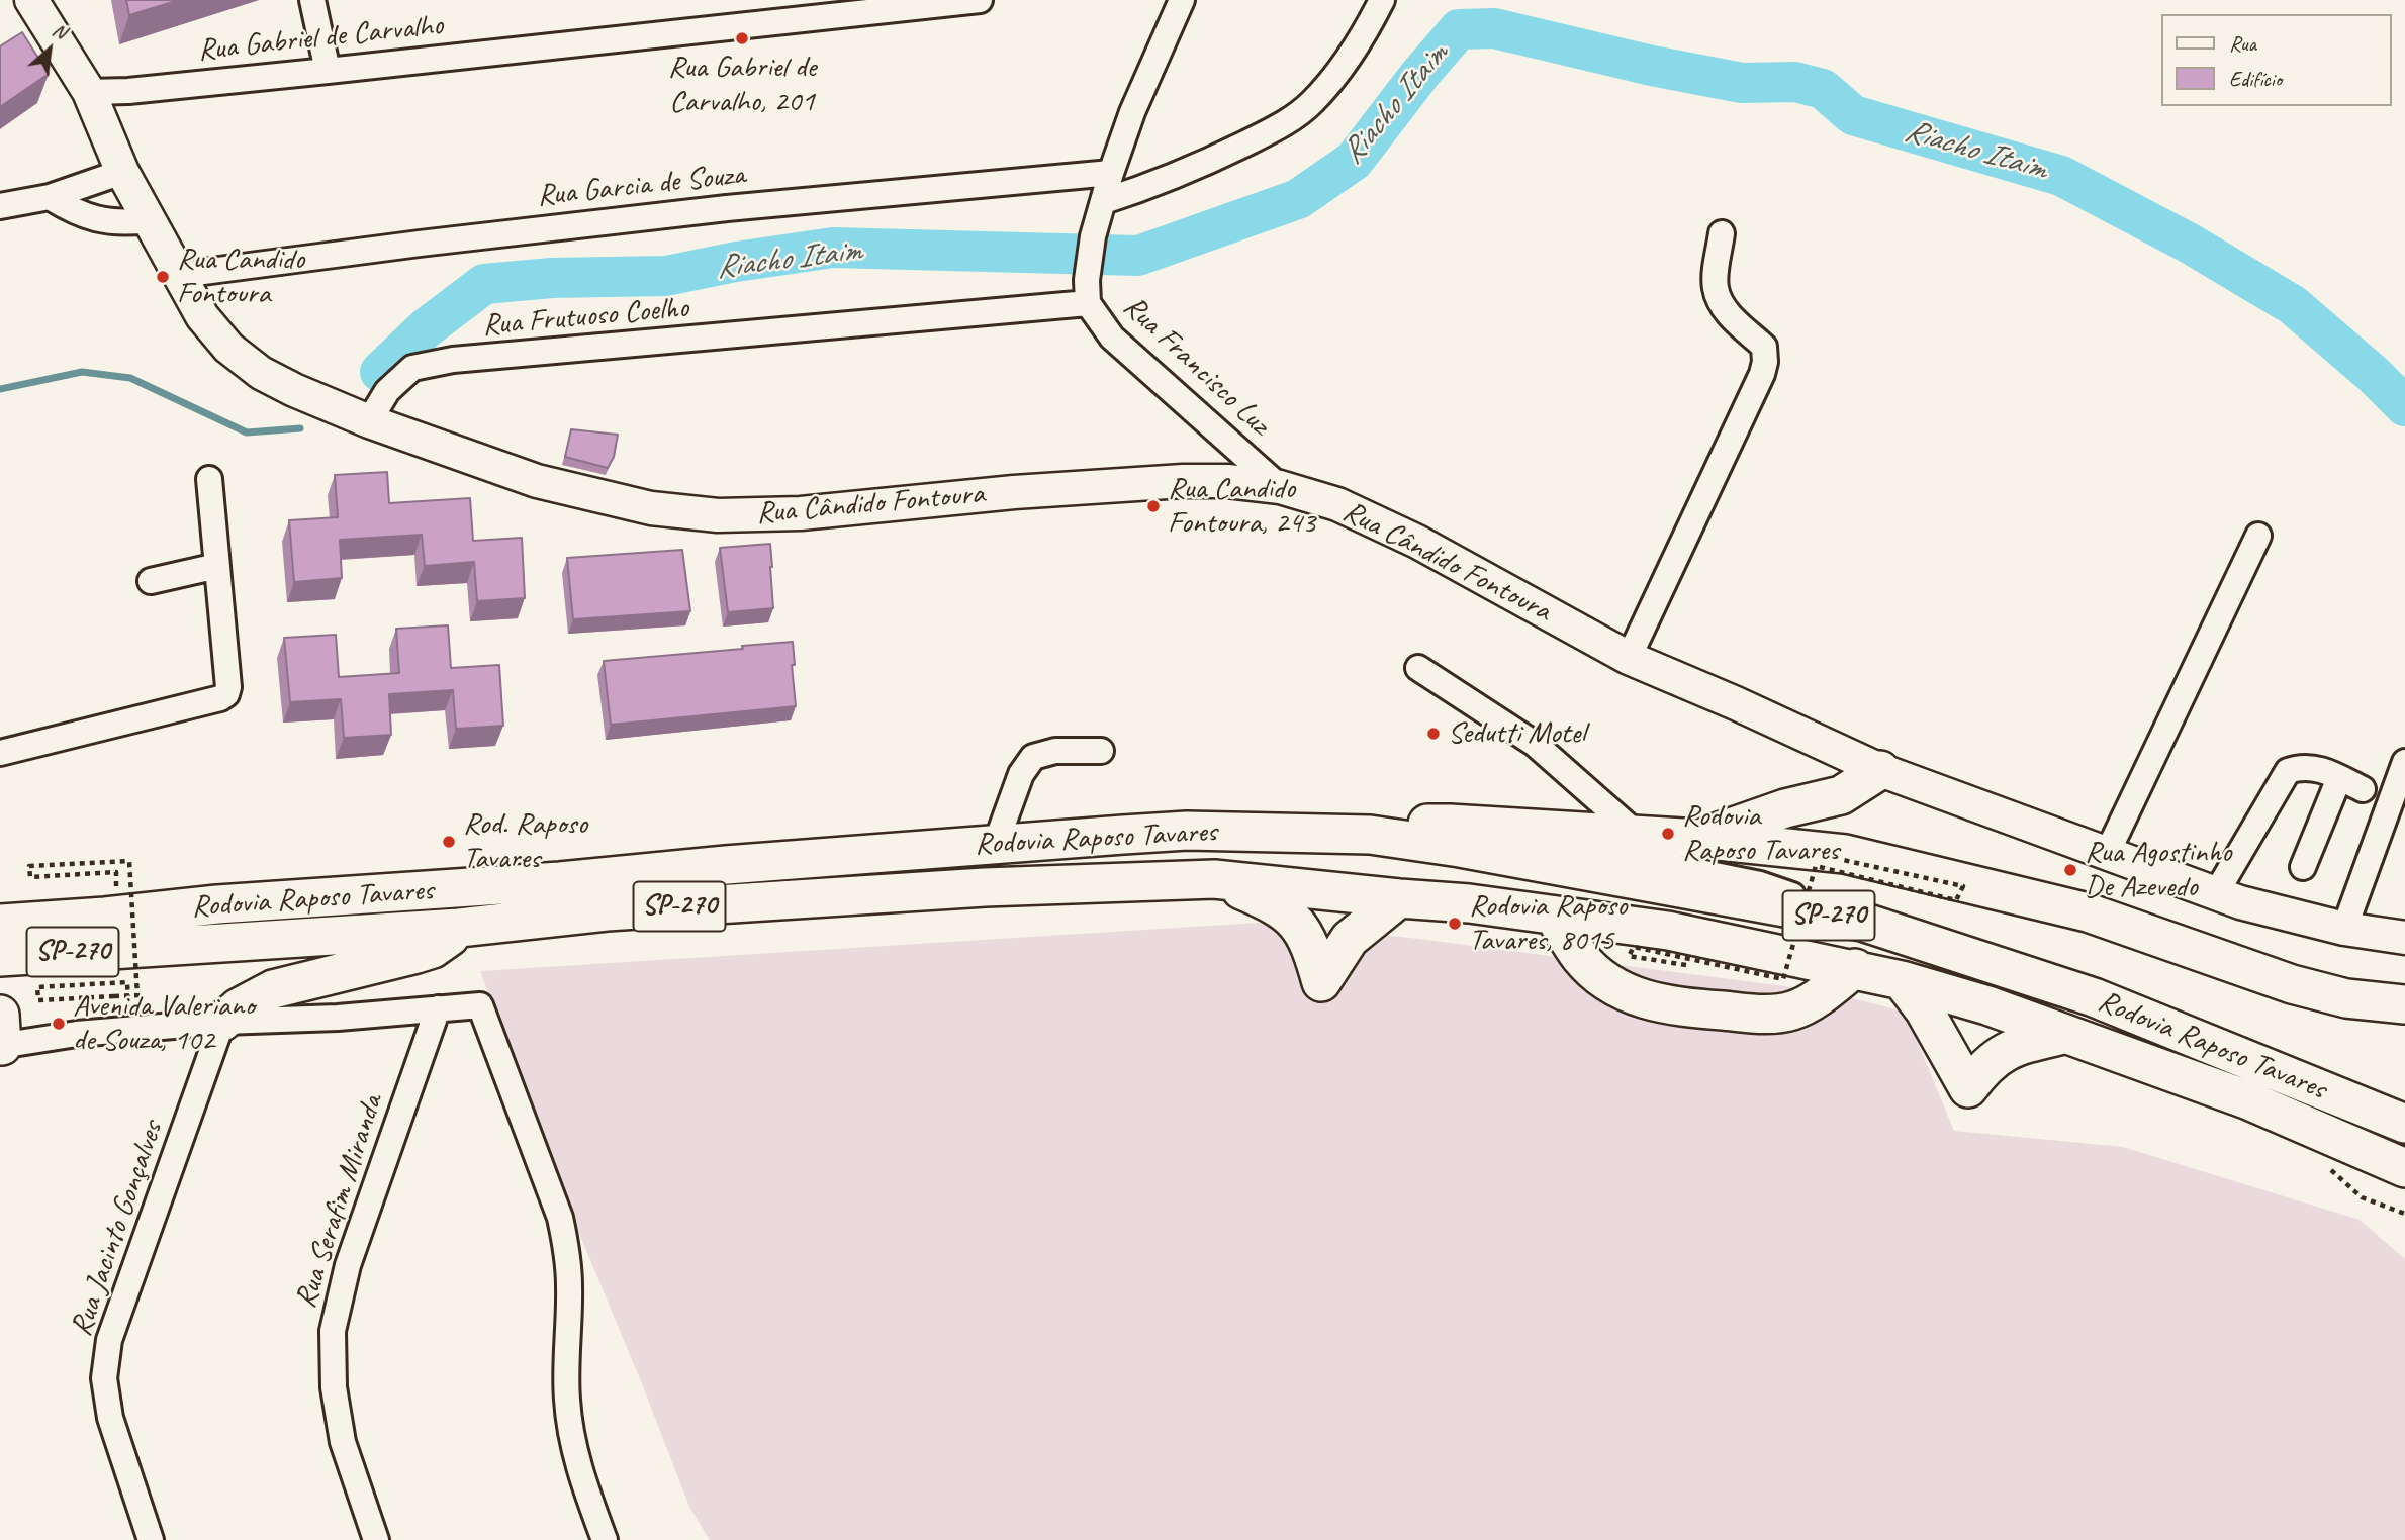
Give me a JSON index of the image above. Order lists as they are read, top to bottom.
{
  "streets": {
    "highway": ["Rodovia Raposo Tavares", "SP-270"],
    "main road": ["Rua Cândido Fontoura"],
    "street": [
      "Rua Gabriel de Carvalho",
      "Rua Garcia de Souza",
      "Rua Frutuoso Coelho",
      "Rua Francisco Luz",
      "Rua Serafim Miranda",
      "Rua Jacinto Gonçalves"
    ]
  },
  "crossings": [
    ["Rua Gabriel de Carvalho", "Rua Cândido Fontoura"],
    ["Rua Garcia de Souza", "Rua Cândido Fontoura"],
    ["Rua Frutuoso Coelho", "Rua Francisco Luz"],
    ["Rua Frutuoso Coelho", "Rua Cândido Fontoura"],
    ["Rua Francisco Luz", "Rua Cândido Fontoura"]
  ],
  "water": ["Riacho Itaim"],
  "places": [
    "Rua Gabriel de Carvalho, 201",
    "Rua Candido Fontoura",
    "Rua Candido Fontoura, 243",
    "Sedutti Motel",
    "Rodovia Raposo Tavares",
    "Rod. Raposo Tavares",
    "Rua Agostinho De Azevedo",
    "Rodovia Raposo Tavares, 8015",
    "Avenida Valeriano de Souza, 102"
  ],
  "legend": ["Rua", "Edifício"],
  "north": "top right"
}
